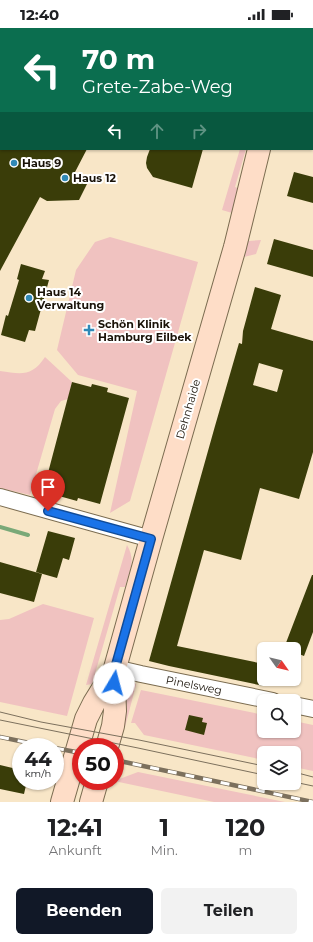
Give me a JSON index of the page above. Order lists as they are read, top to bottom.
{
  "streets": {
    "main road": ["Dehnhaide"],
    "street": ["Pinelsweg"]
  },
  "crossings": [
    ["Dehnhaide", "Pinelsweg"]
  ],
  "places": {
    "other": ["Haus 9", "Haus 12", "Haus 14 Verwaltung"],
    "health": ["Schön Klinik Hamburg Eilbek"]
  },
  "north": "bottom right",
  "page": {
    "status": "12:40",
    "turn": ["70 m", "Grete-Zabe-Weg"],
    "speed": "44 km/h",
    "limit": "50",
    "eta": [
      "12:41",
      "Ankunft",
      "1",
      "Min.",
      "120",
      "m"
    ],
    "buttons": ["Beenden", "Teilen"]
  }
}
